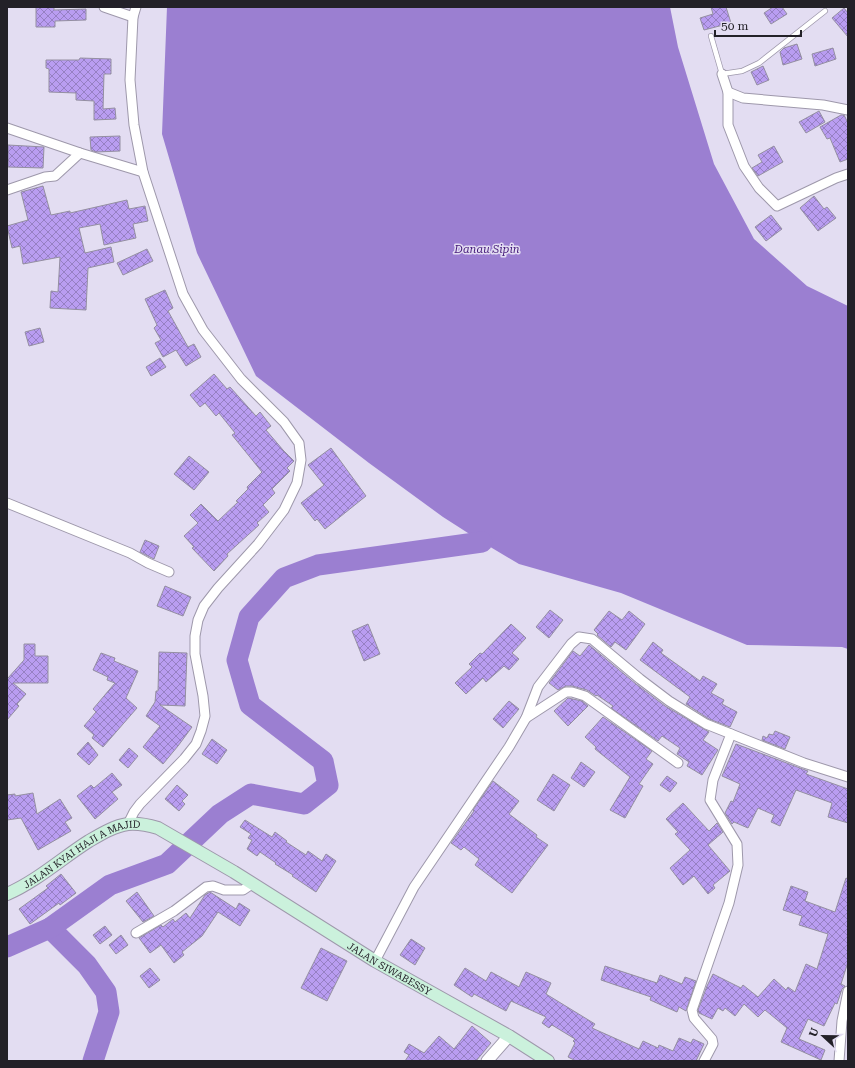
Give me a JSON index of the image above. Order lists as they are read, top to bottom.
{
  "streets": {
    "main road": ["JALAN KYAI HAJI A MAJID", "JALAN SIWABESSY"]
  },
  "crossings": [
    ["JALAN KYAI HAJI A MAJID", "JALAN SIWABESSY"]
  ],
  "water": ["Danau Sipin"],
  "scale_bar": "50 m",
  "north": "left"
}
